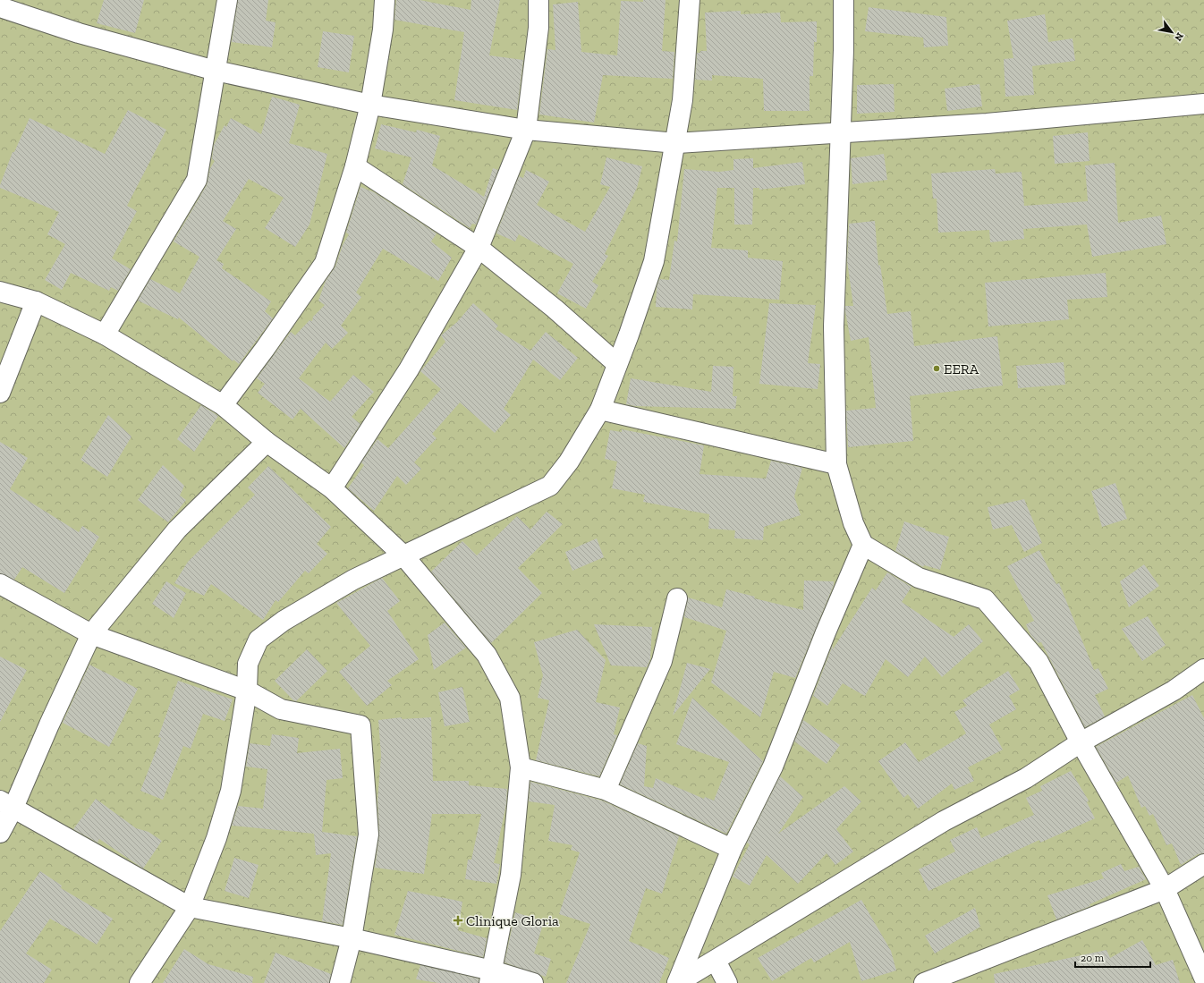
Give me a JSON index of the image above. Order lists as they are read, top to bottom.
{
  "places": {
    "other": ["EERA"],
    "health": ["Clinique Gloria"]
  },
  "scale_bar": "20 m",
  "north": "bottom right"
}
